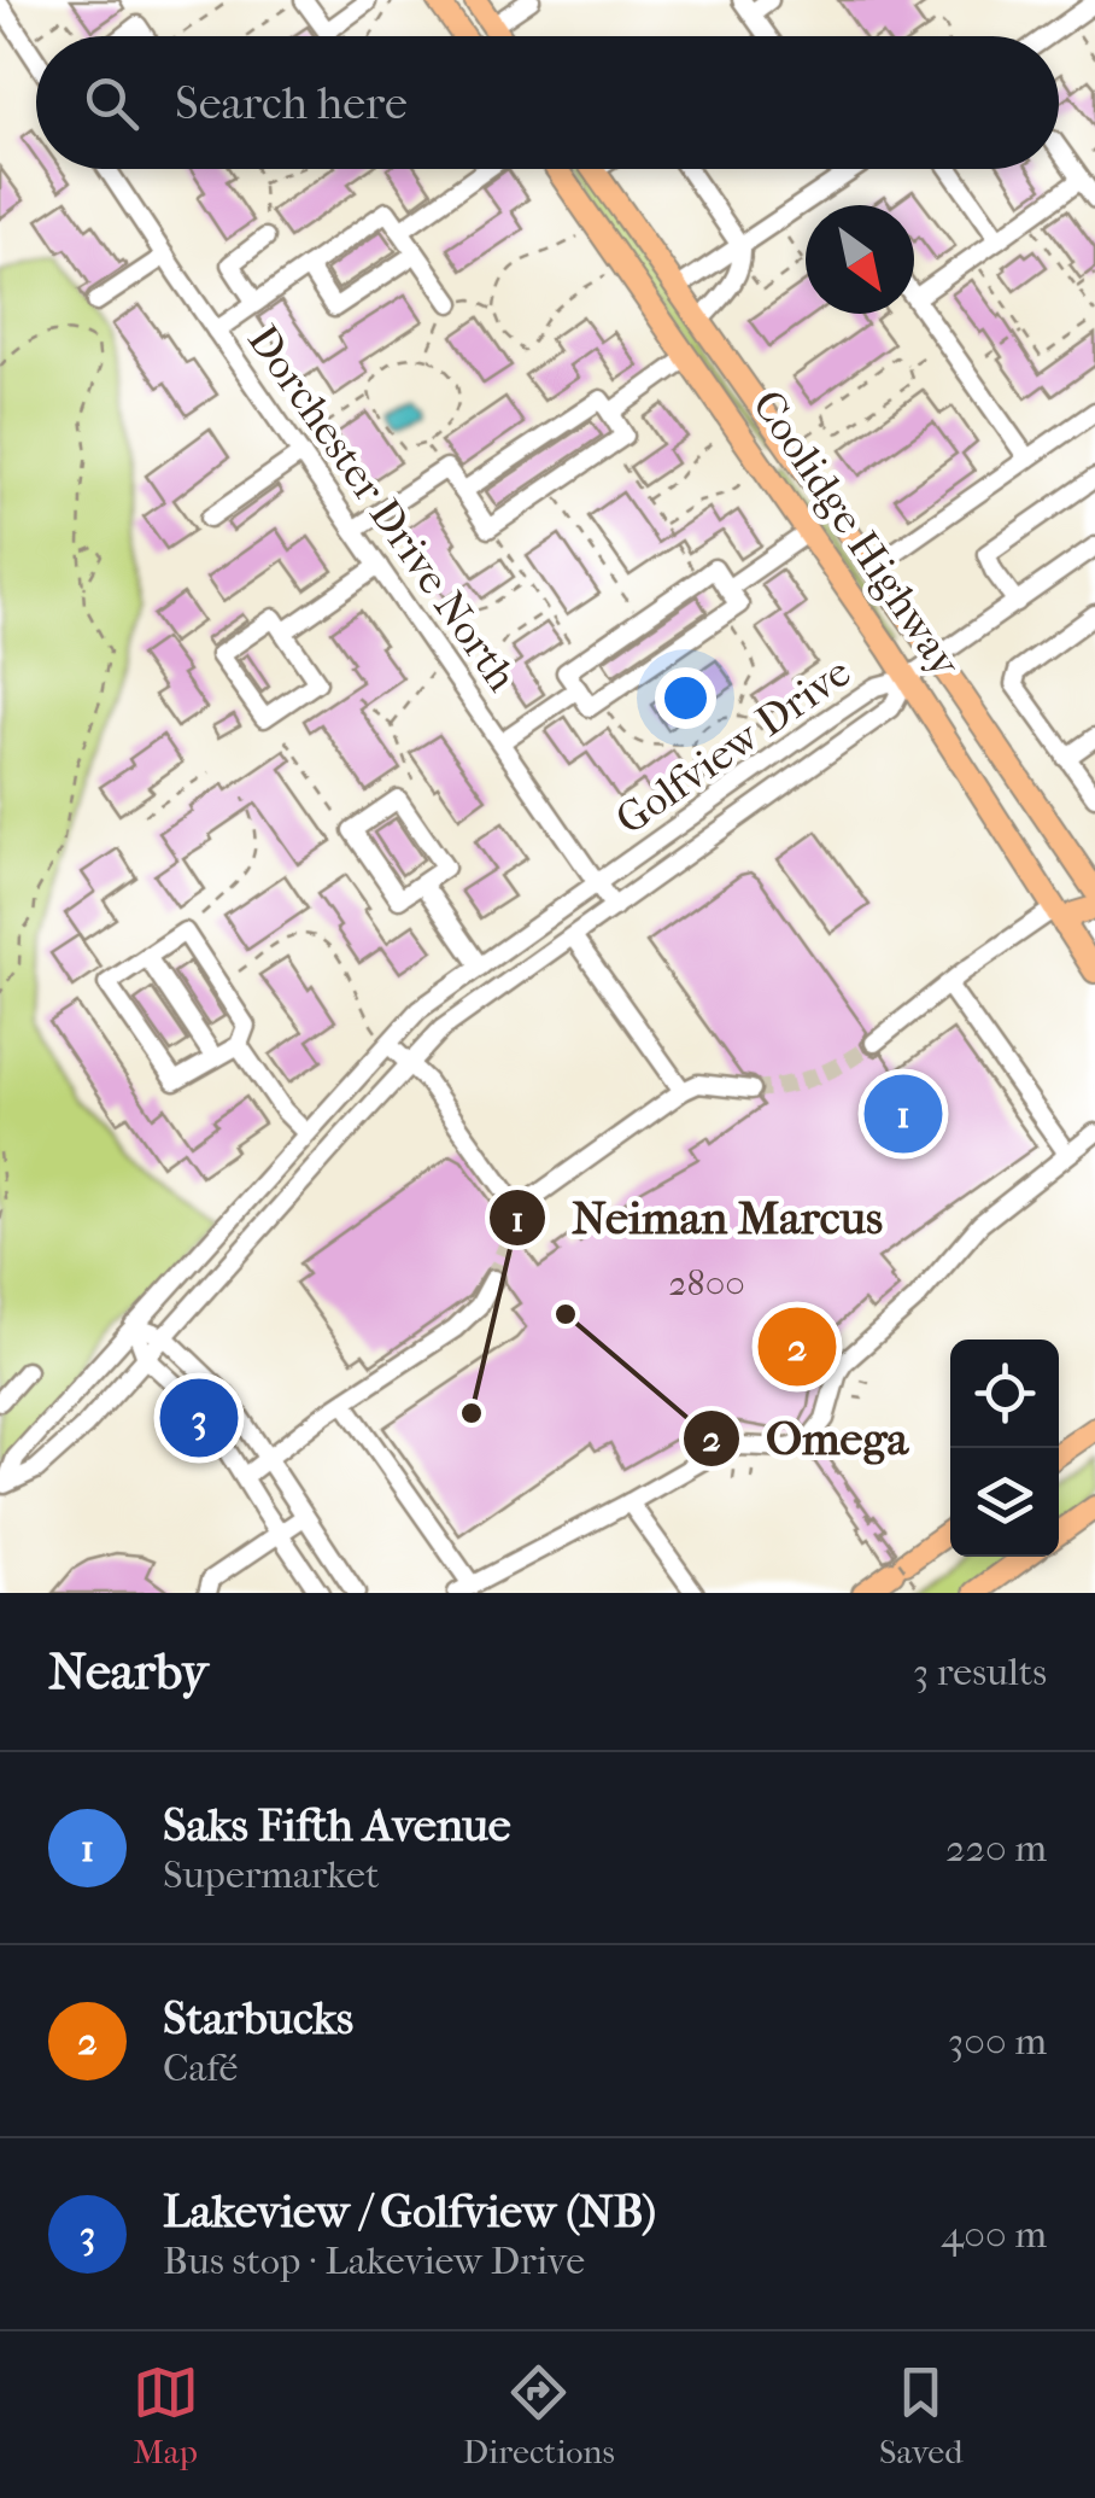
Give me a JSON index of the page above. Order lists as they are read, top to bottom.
{
  "streets": {
    "main road": ["Coolidge Highway"],
    "street": ["Dorchester Drive North", "Golfview Drive"]
  },
  "crossings": [
    ["Dorchester Drive North", "Golfview Drive"],
    ["Coolidge Highway", "Golfview Drive"]
  ],
  "places": ["Omega", "Neiman Marcus"],
  "house_numbers": ["2800"],
  "north": "bottom right",
  "page": {
    "search": "Search here",
    "pins": ["1", "2", "3"],
    "heading": ["Nearby", "3 results"],
    "list": [
      {
        "mark": "1",
        "name": "Saks Fifth Avenue",
        "note": "Supermarket",
        "value": "220 m"
      },
      {
        "mark": "2",
        "name": "Starbucks",
        "note": "Café",
        "value": "300 m"
      },
      {
        "mark": "3",
        "name": "Lakeview / Golfview (NB)",
        "note": "Bus stop · Lakeview Drive",
        "value": "400 m"
      }
    ],
    "nav": ["Map", "Directions", "Saved"]
  }
}
